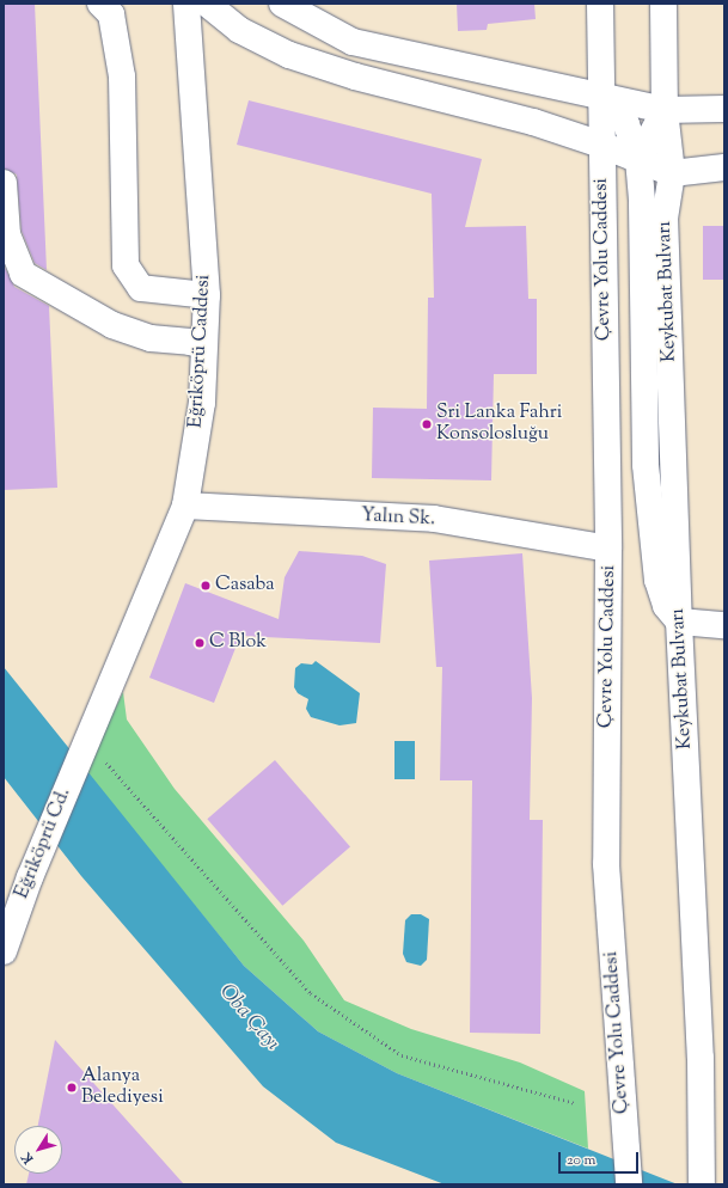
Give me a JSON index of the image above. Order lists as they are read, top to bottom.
{
  "streets": {
    "main road": [
      "Çevre Yolu Caddesi",
      "Keykubat Bulvarı",
      "Eğriköprü Caddesi",
      "Yalın Sk.",
      "Eğriköprü Cd."
    ]
  },
  "crossings": [
    ["Çevre Yolu Caddesi", "Keykubat Bulvarı"],
    ["Çevre Yolu Caddesi", "Yalın Sk."],
    ["Eğriköprü Caddesi", "Yalın Sk."],
    ["Eğriköprü Caddesi", "Eğriköprü Cd."]
  ],
  "water": ["Oba Çayı"],
  "places": [
    "Sri Lanka Fahri Konsolosluğu",
    "Casaba",
    "C Blok",
    "Alanya Belediyesi"
  ],
  "scale_bar": "20 m",
  "north": "bottom left"
}
